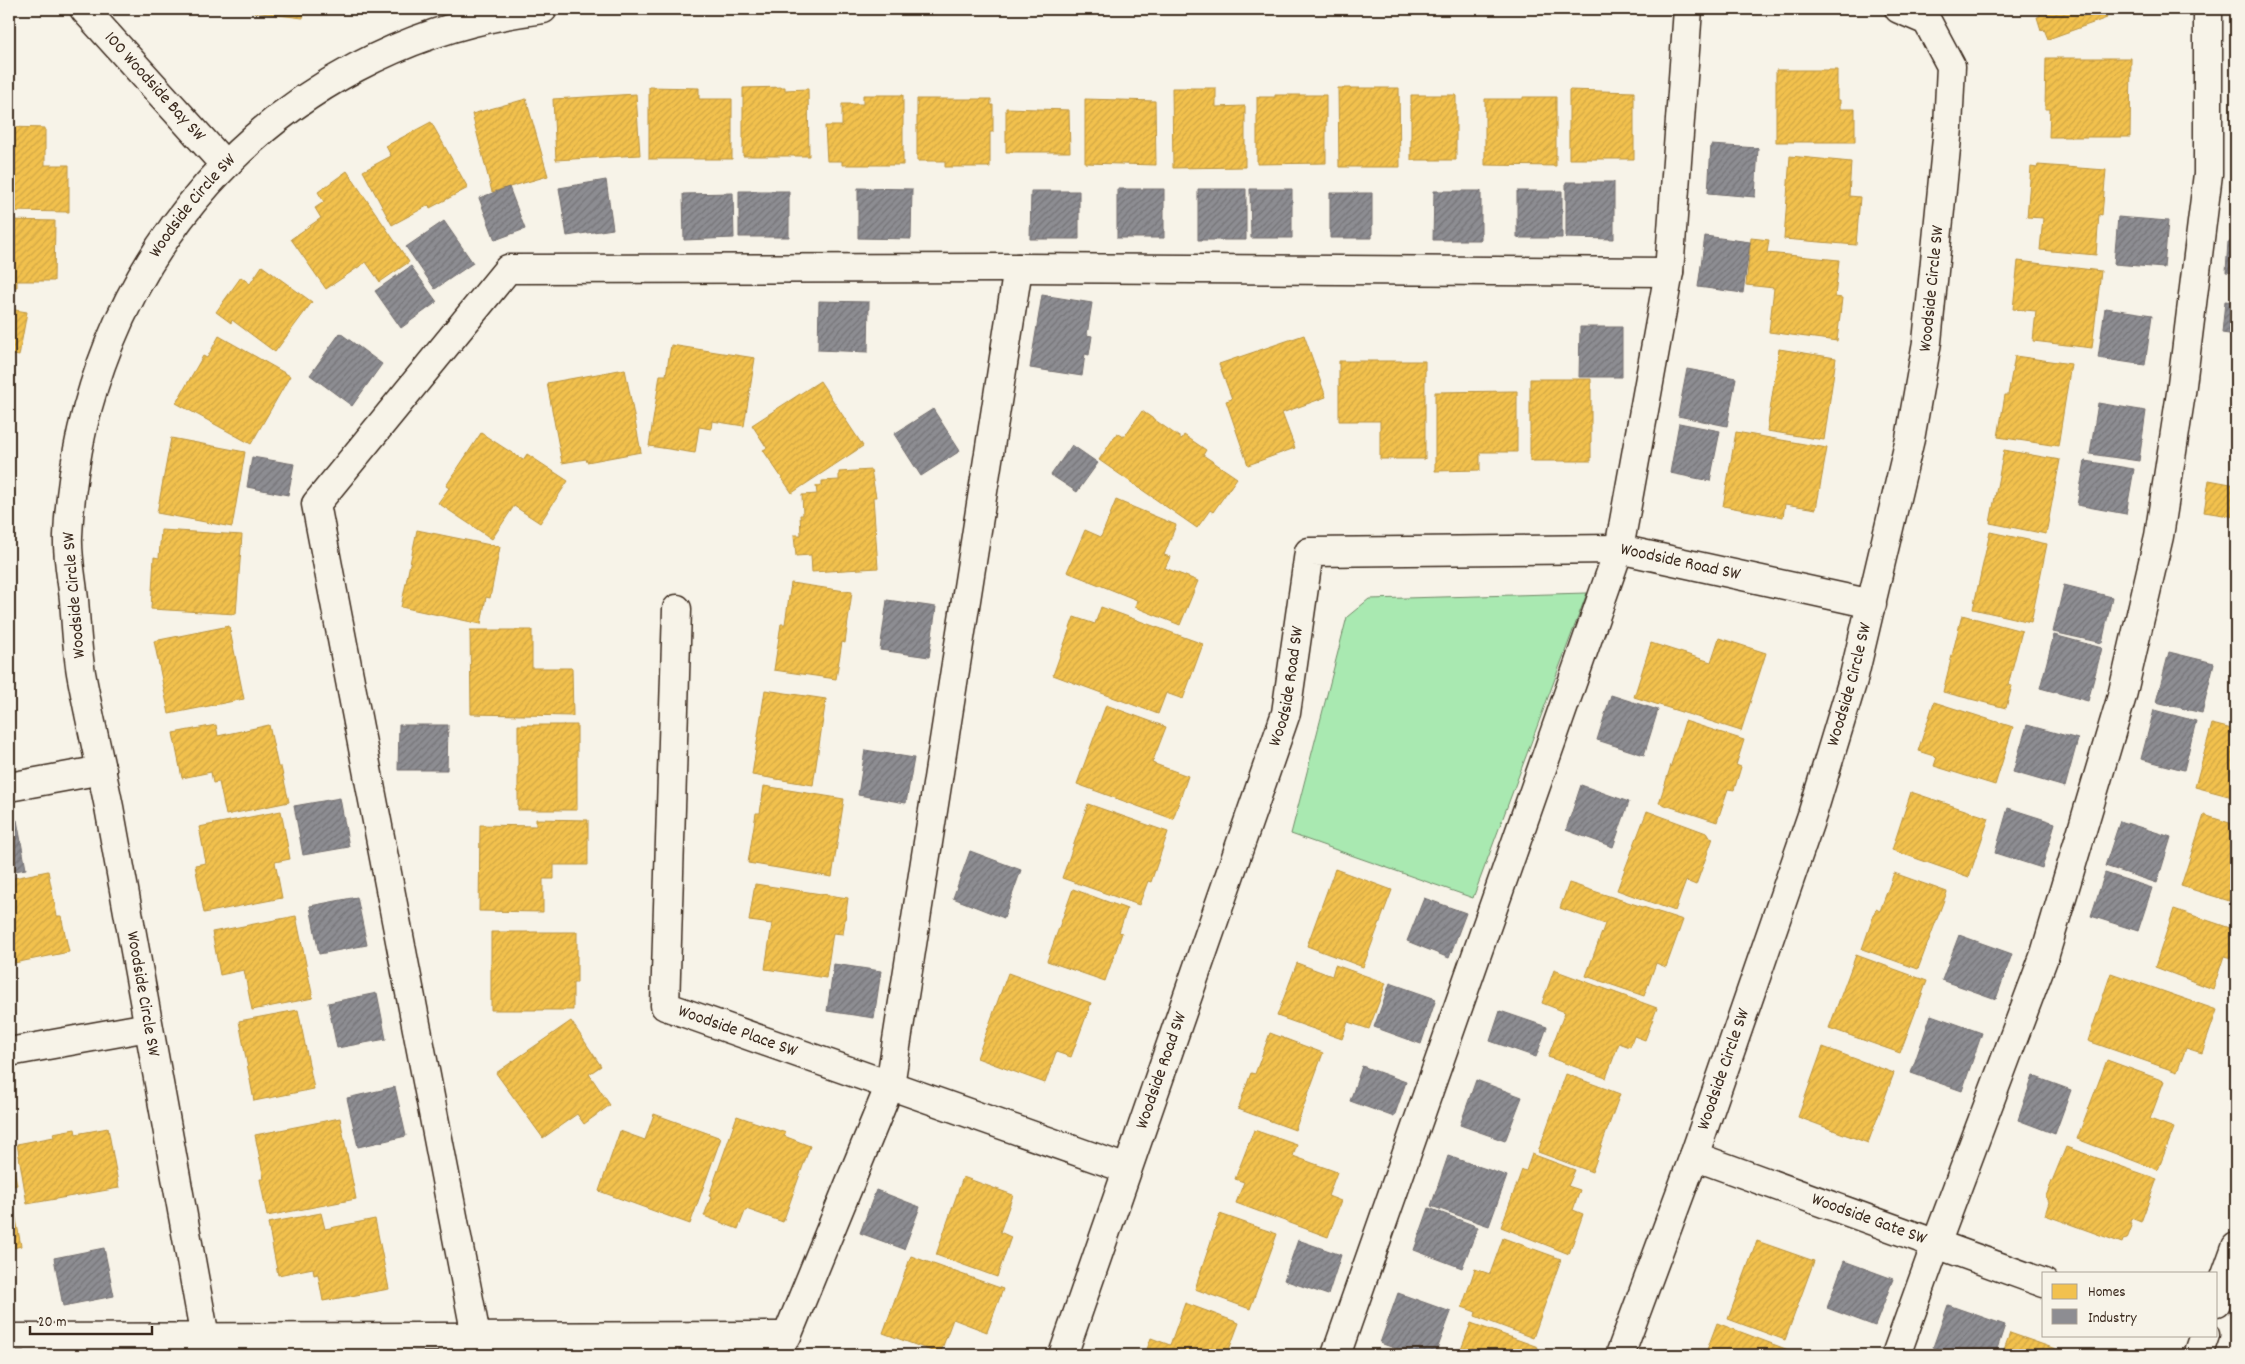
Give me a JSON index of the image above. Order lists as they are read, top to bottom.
{
  "streets": {
    "street": [
      "100 Woodside Bay SW",
      "Woodside Circle SW",
      "Woodside Road SW",
      "Woodside Place SW",
      "Woodside Gate SW"
    ]
  },
  "crossings": [
    ["100 Woodside Bay SW", "Woodside Circle SW"],
    ["Woodside Circle SW", "Woodside Road SW"],
    ["Woodside Circle SW", "Woodside Gate SW"],
    ["Woodside Road SW", "Woodside Place SW"]
  ],
  "legend": ["Homes", "Industry"],
  "scale_bar": "20 m"
}
